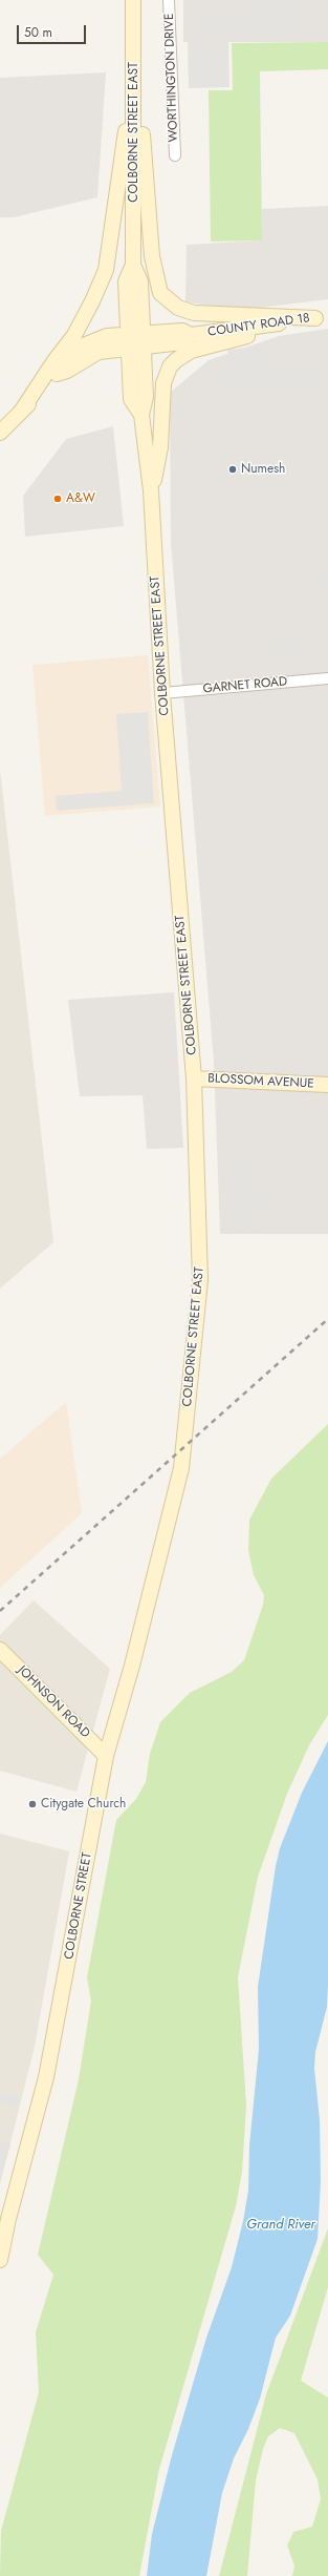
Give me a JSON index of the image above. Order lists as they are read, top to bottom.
{
  "streets": {
    "main road": [
      "COLBORNE STREET EAST",
      "COUNTY ROAD 18",
      "BLOSSOM AVENUE",
      "JOHNSON ROAD",
      "COLBORNE STREET"
    ],
    "street": ["WORTHINGTON DRIVE", "GARNET ROAD"]
  },
  "crossings": [
    ["COLBORNE STREET EAST", "COUNTY ROAD 18"],
    ["COLBORNE STREET EAST", "GARNET ROAD"],
    ["COLBORNE STREET EAST", "BLOSSOM AVENUE"],
    ["COLBORNE STREET EAST", "COLBORNE STREET"],
    ["JOHNSON ROAD", "COLBORNE STREET"]
  ],
  "water": ["Grand River"],
  "places": ["Numesh", "A&W", "Citygate Church"],
  "scale_bar": "50 m"
}
